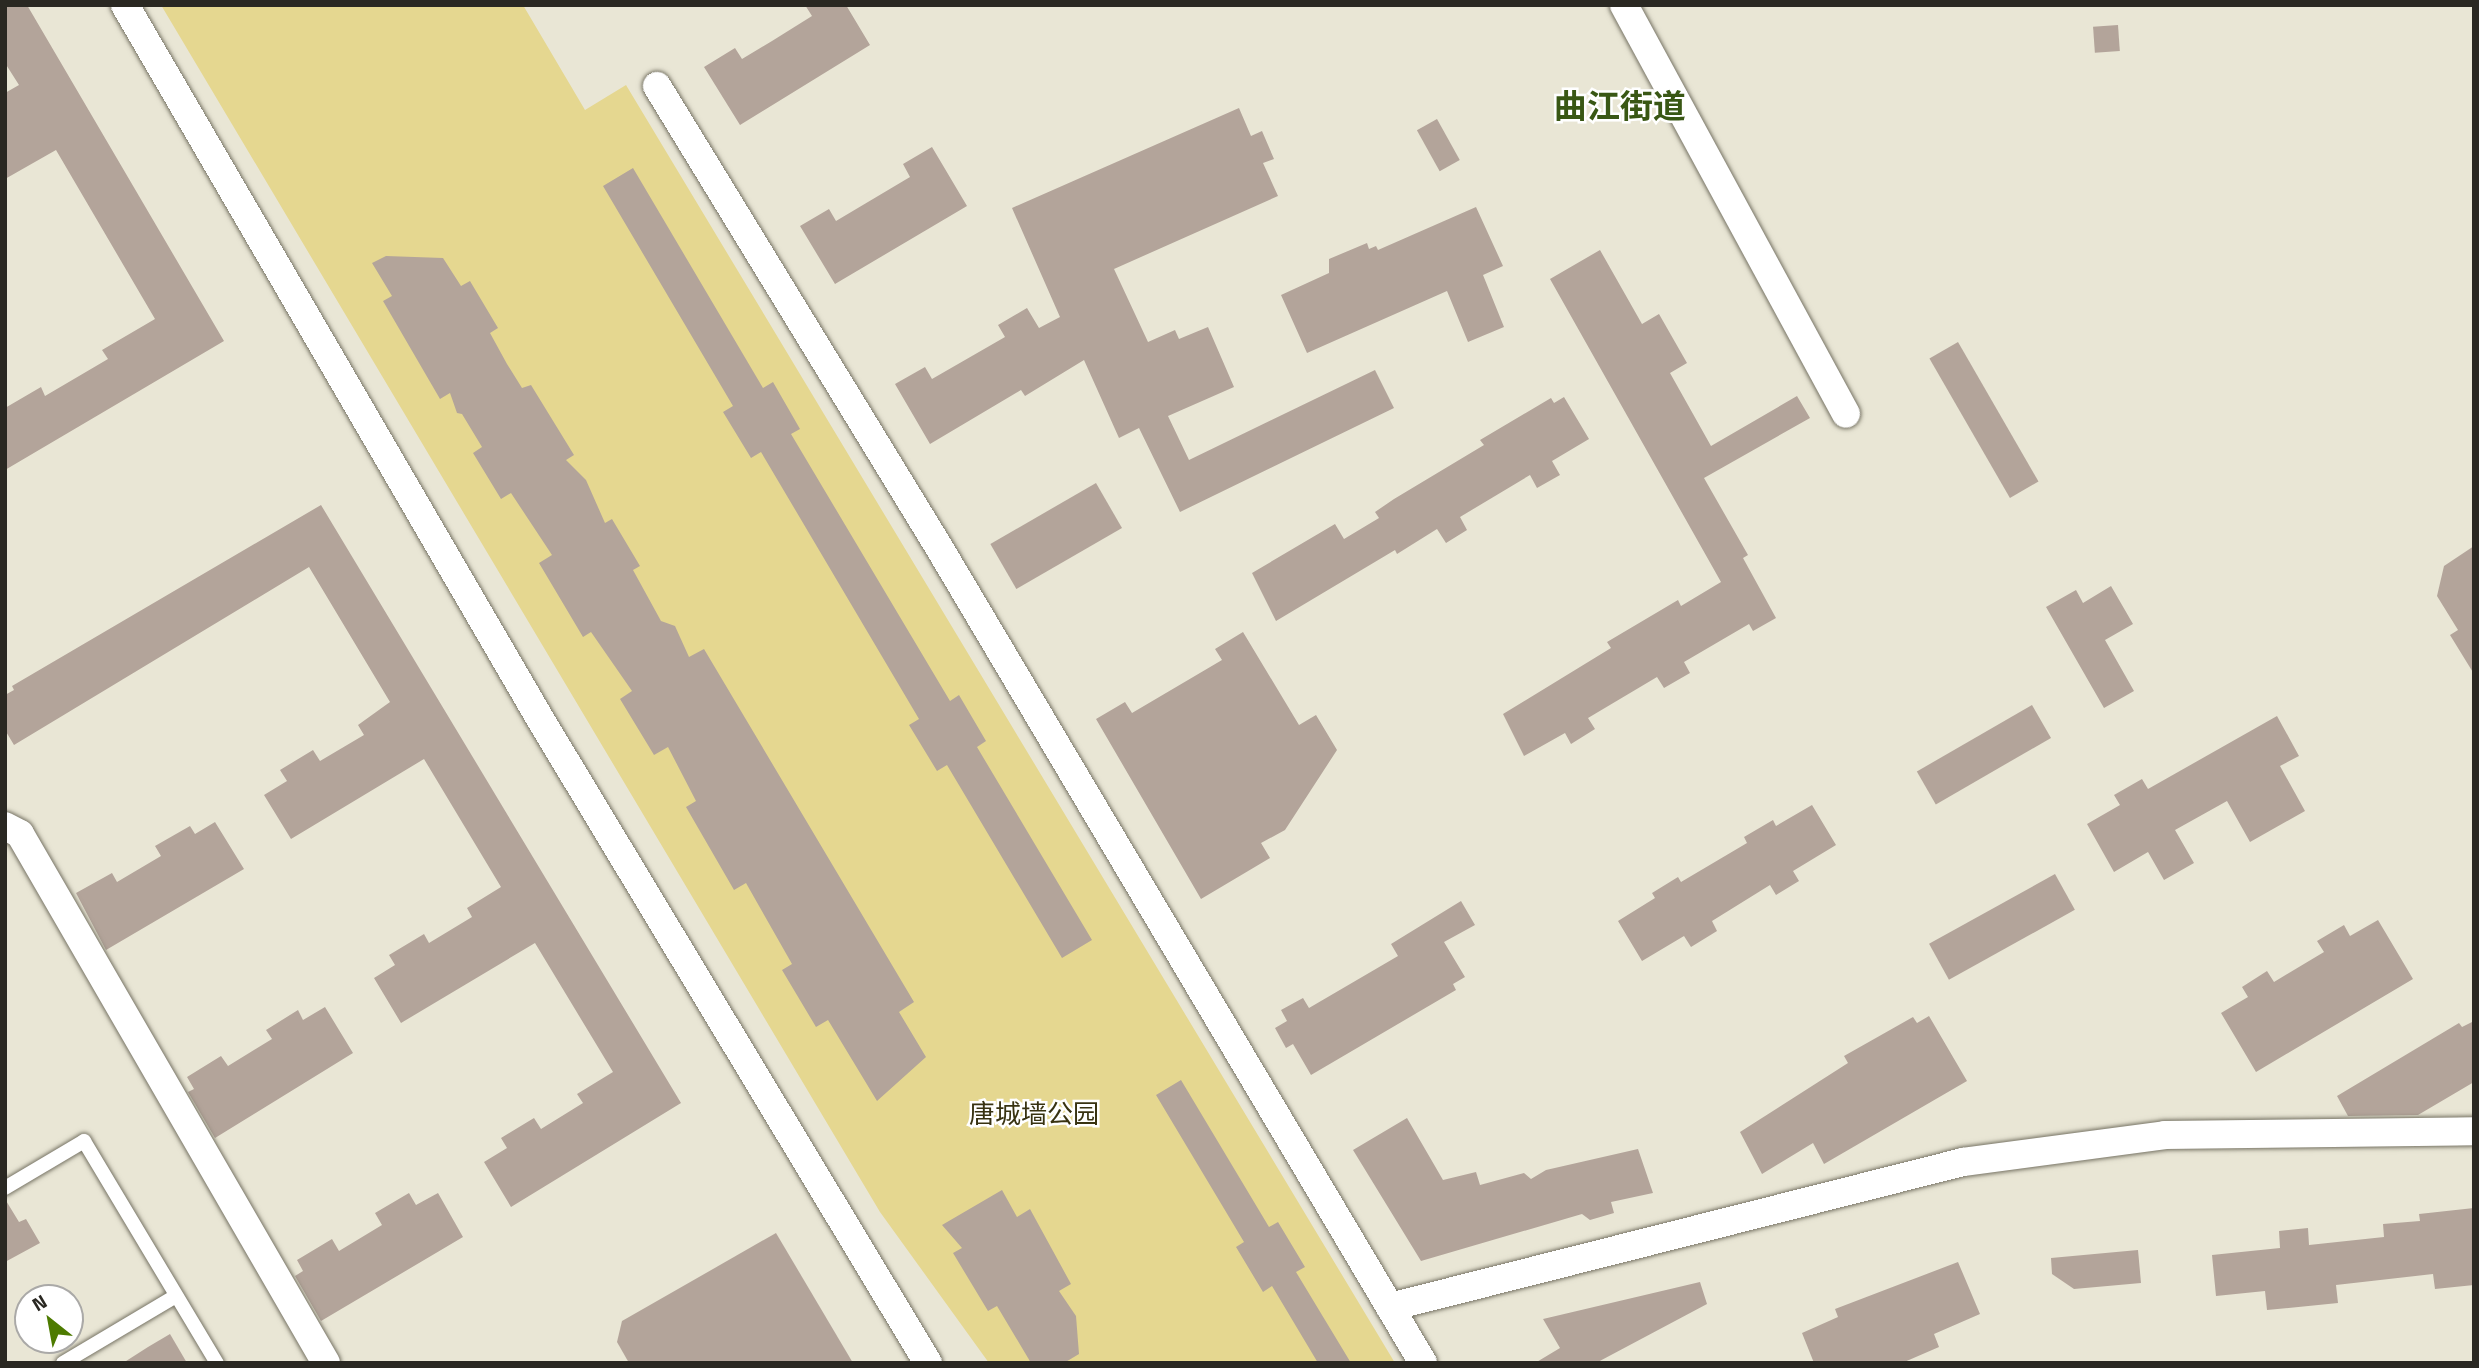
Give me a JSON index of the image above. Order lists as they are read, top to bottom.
{
  "districts": ["曲江街道"],
  "parks": ["唐城墙公园"],
  "north": "top left"
}
